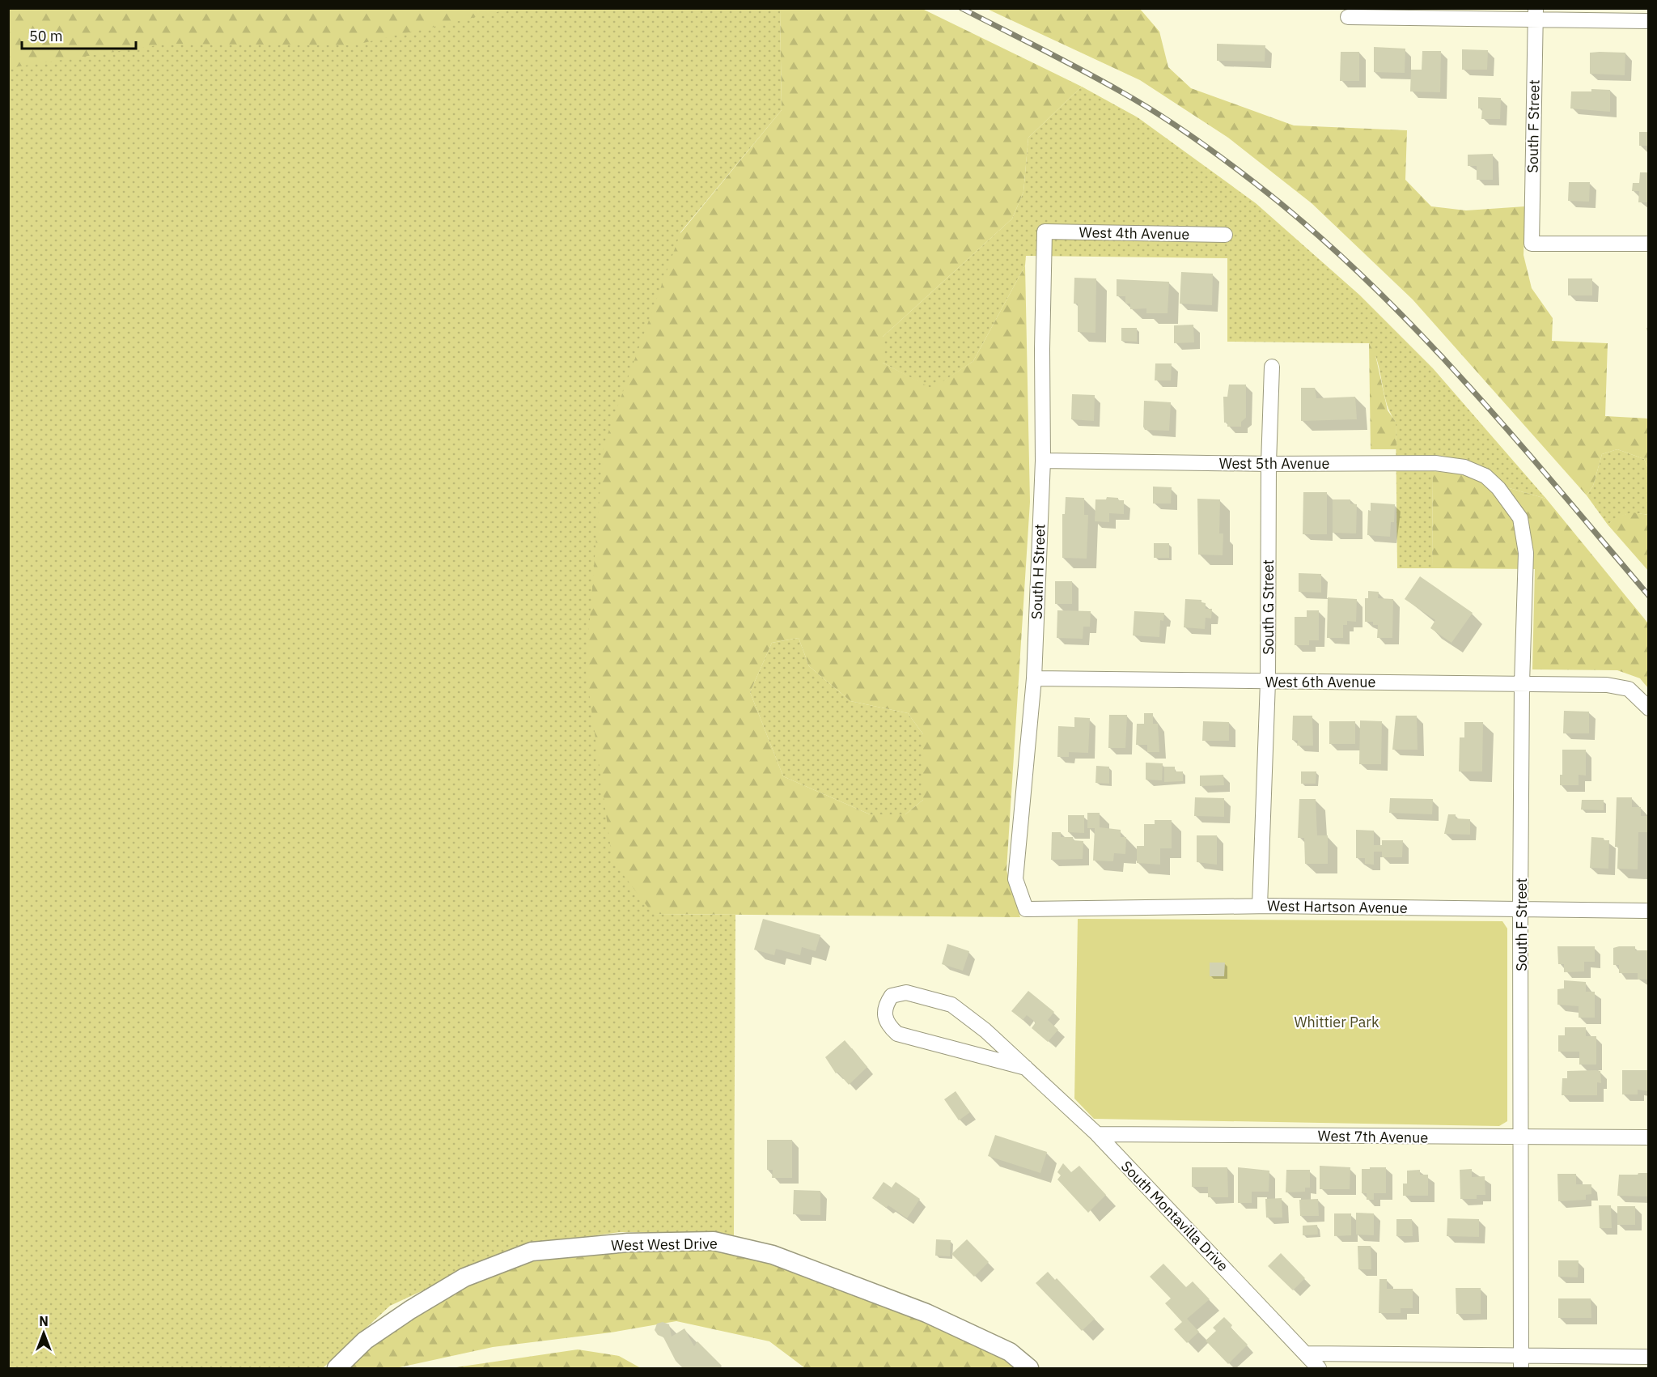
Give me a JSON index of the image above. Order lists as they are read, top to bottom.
{
  "streets": {
    "street": [
      "South F Street",
      "West 4th Avenue",
      "West 5th Avenue",
      "South H Street",
      "South G Street",
      "West 6th Avenue",
      "West Hartson Avenue",
      "West 7th Avenue",
      "South Montavilla Drive",
      "West West Drive"
    ]
  },
  "crossings": [
    ["South F Street", "West 5th Avenue"],
    ["South F Street", "West 6th Avenue"],
    ["South F Street", "West Hartson Avenue"],
    ["South F Street", "West 7th Avenue"],
    ["West 4th Avenue", "South H Street"],
    ["West 5th Avenue", "South H Street"],
    ["West 5th Avenue", "South G Street"],
    ["South H Street", "West 6th Avenue"],
    ["South H Street", "West Hartson Avenue"],
    ["South G Street", "West 6th Avenue"],
    ["South G Street", "West Hartson Avenue"],
    ["West 7th Avenue", "South Montavilla Drive"]
  ],
  "parks": ["Whittier Park"],
  "scale_bar": "50 m",
  "north": "top"
}
